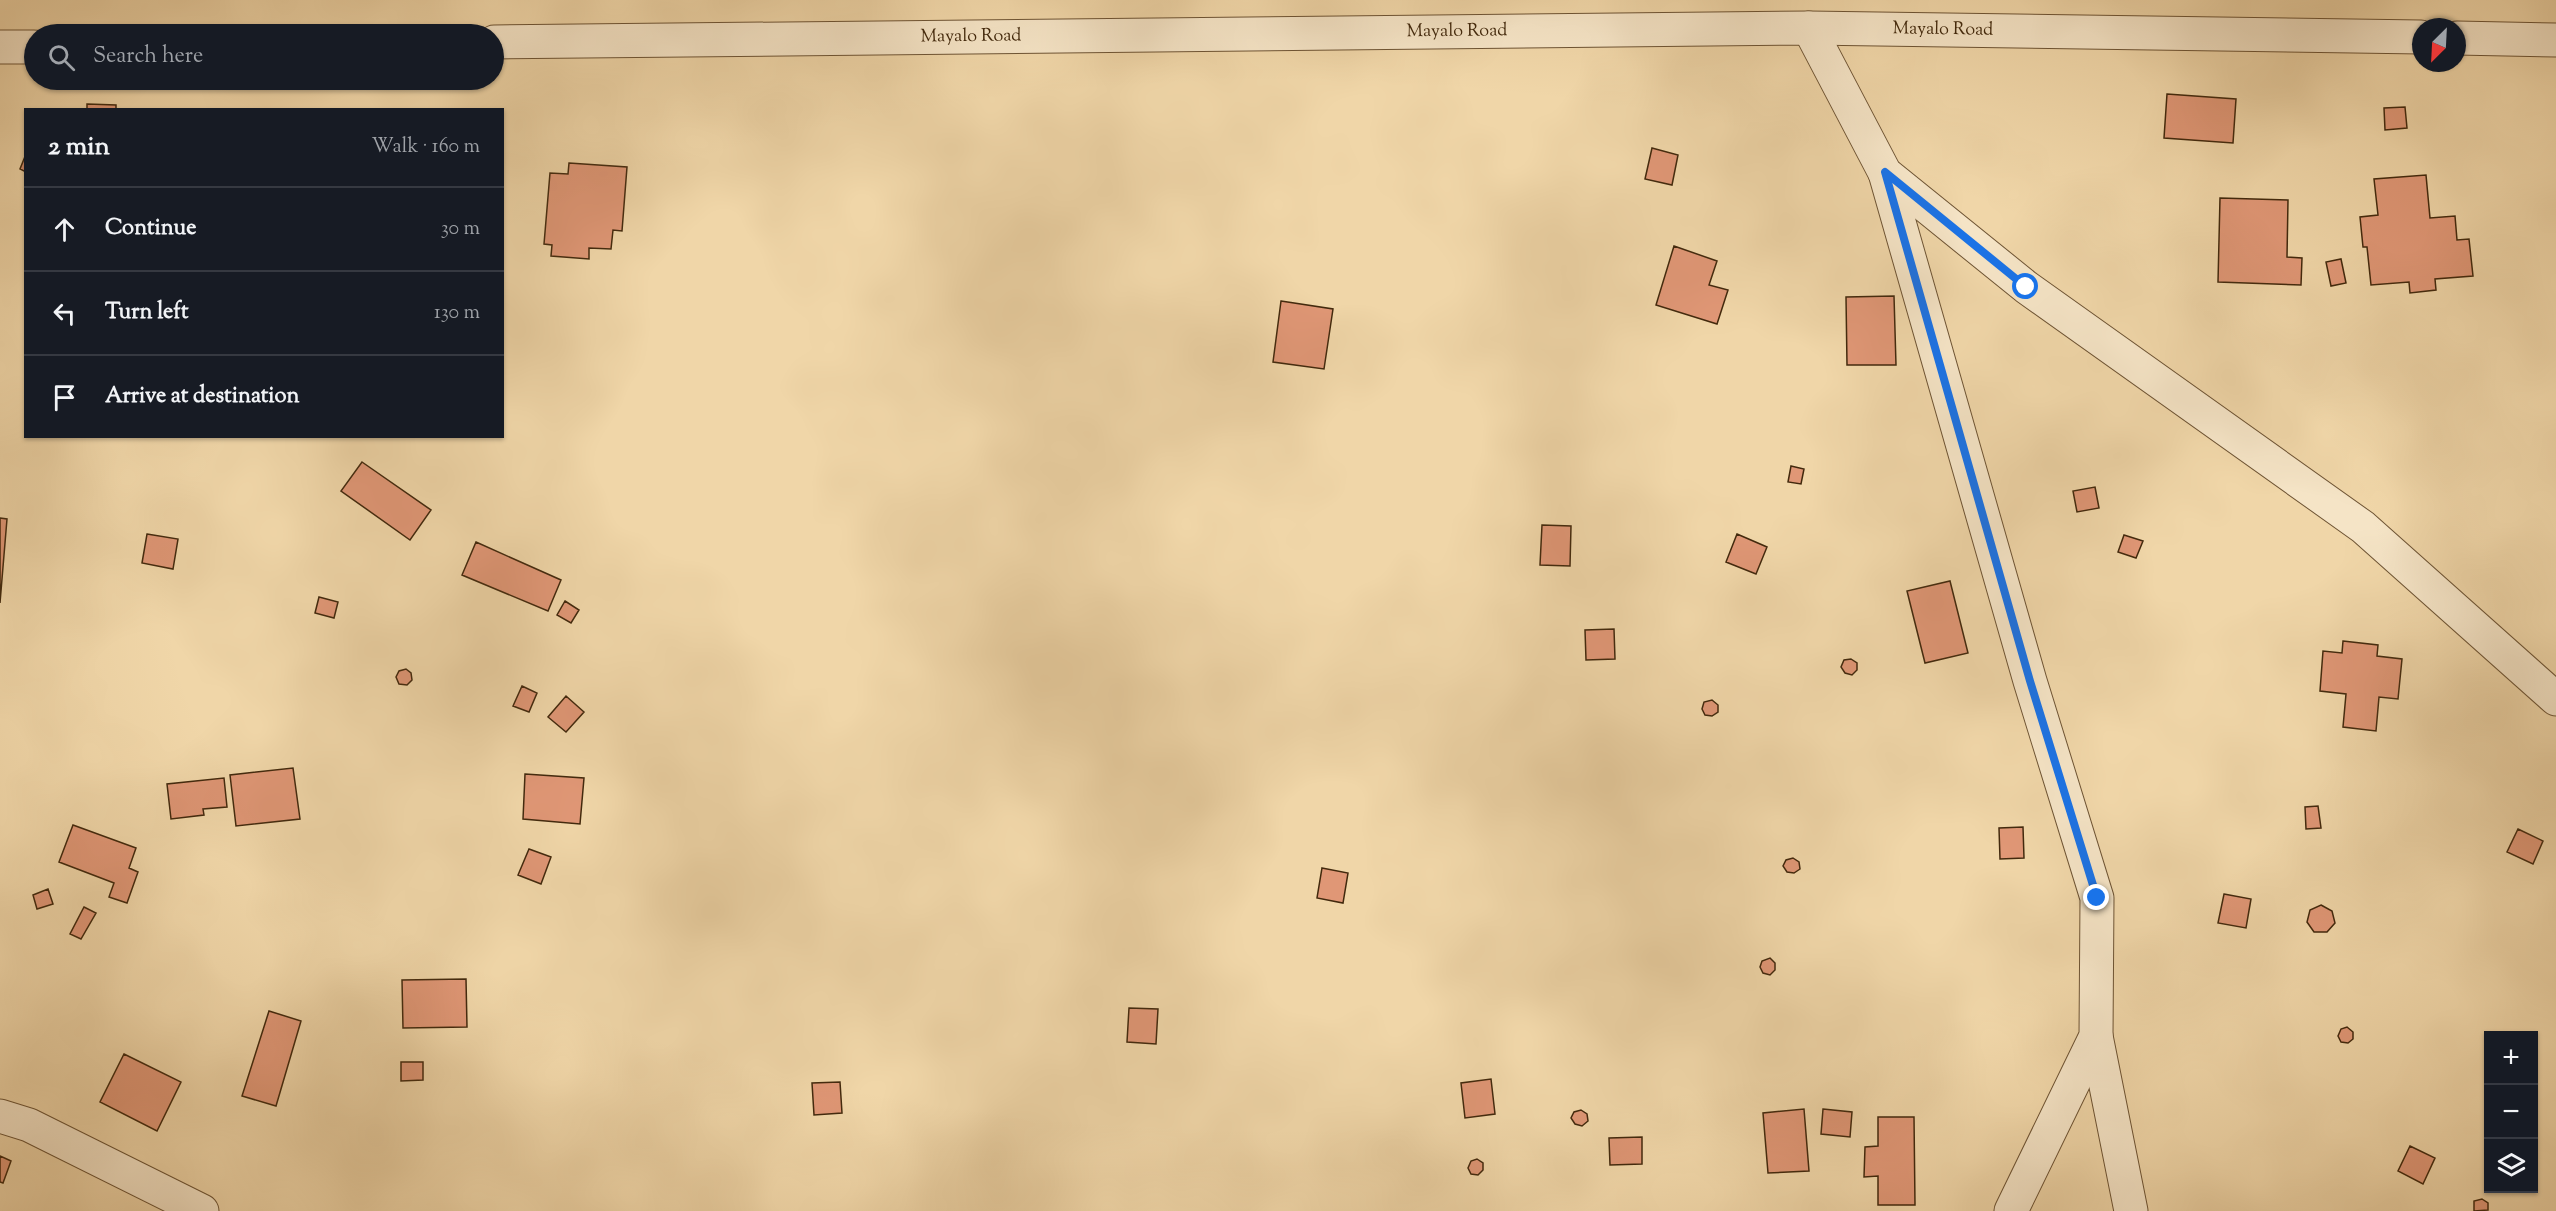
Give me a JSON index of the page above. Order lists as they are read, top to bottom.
{
  "streets": {
    "street": ["Mayalo Road"]
  },
  "north": "bottom left",
  "page": {
    "search": "Search here",
    "heading": ["2 min", "Walk · 160 m"],
    "list": [
      ["Continue", "30 m"],
      ["Turn left", "130 m"],
      "Arrive at destination"
    ],
    "map_buttons": ["+", "−"]
  }
}
